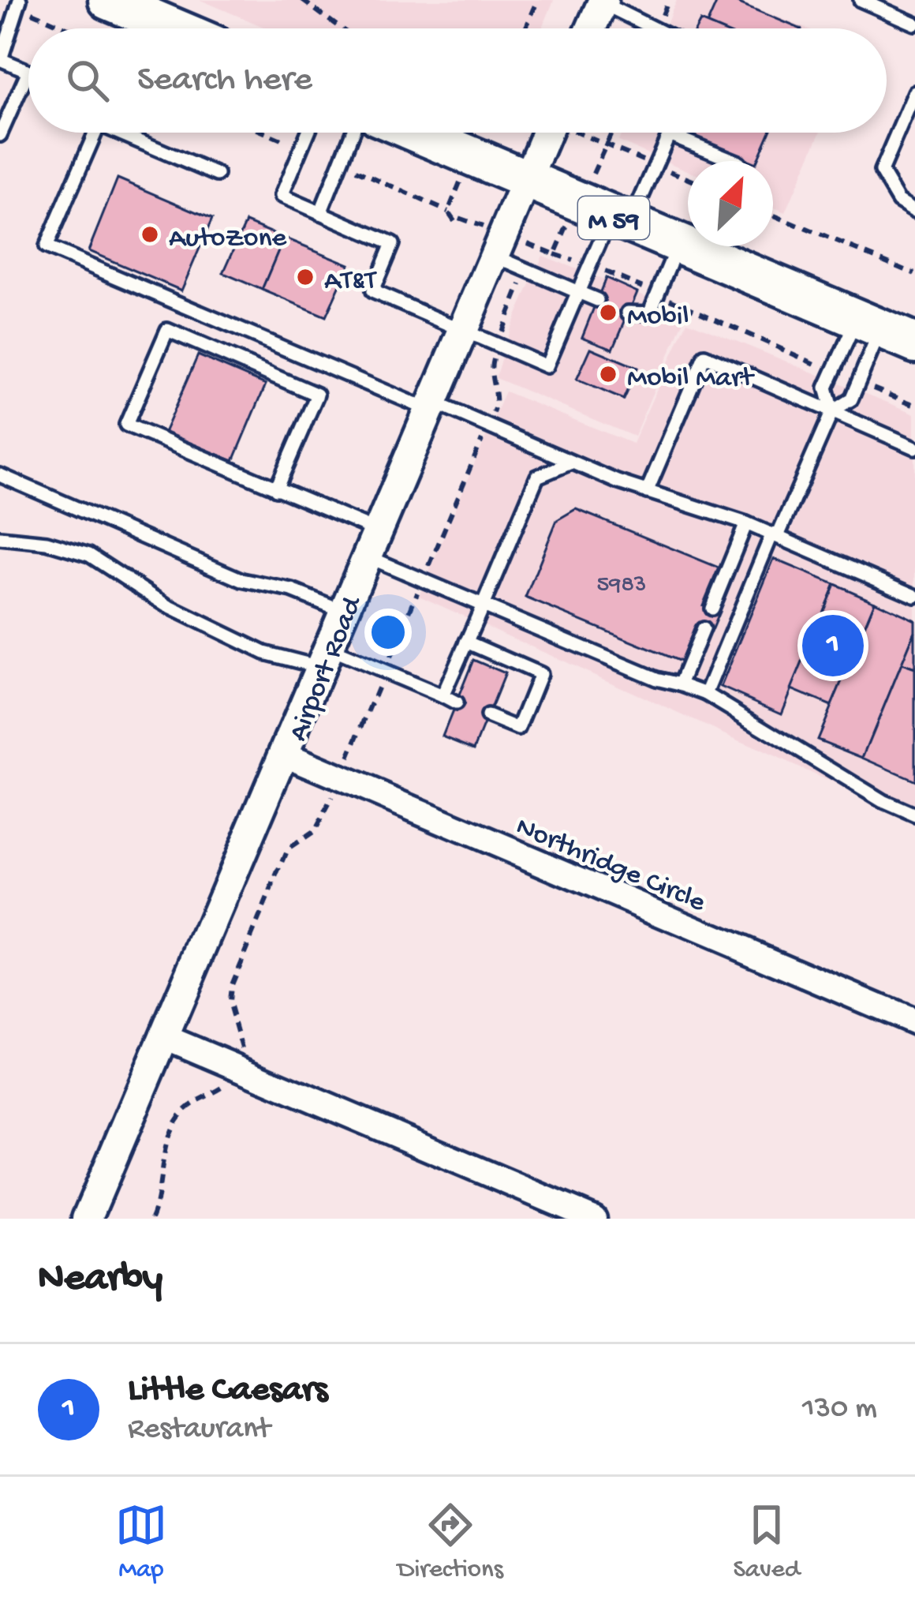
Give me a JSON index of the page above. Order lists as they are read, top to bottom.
{
  "streets": {
    "highway": ["M 59"],
    "street": ["Airport Road", "Northridge Circle"]
  },
  "crossings": [
    ["M 59", "Airport Road"],
    ["Airport Road", "Northridge Circle"]
  ],
  "places": [
    "AutoZone",
    "AT&T",
    "Mobil",
    "Mobil Mart"
  ],
  "house_numbers": ["5983"],
  "north": "top right",
  "page": {
    "search": "Search here",
    "pins": "1",
    "heading": "Nearby",
    "list": [
      {
        "mark": "1",
        "name": "Little Caesars",
        "note": "Restaurant",
        "value": "130 m"
      }
    ],
    "nav": ["Map", "Directions", "Saved"]
  }
}
